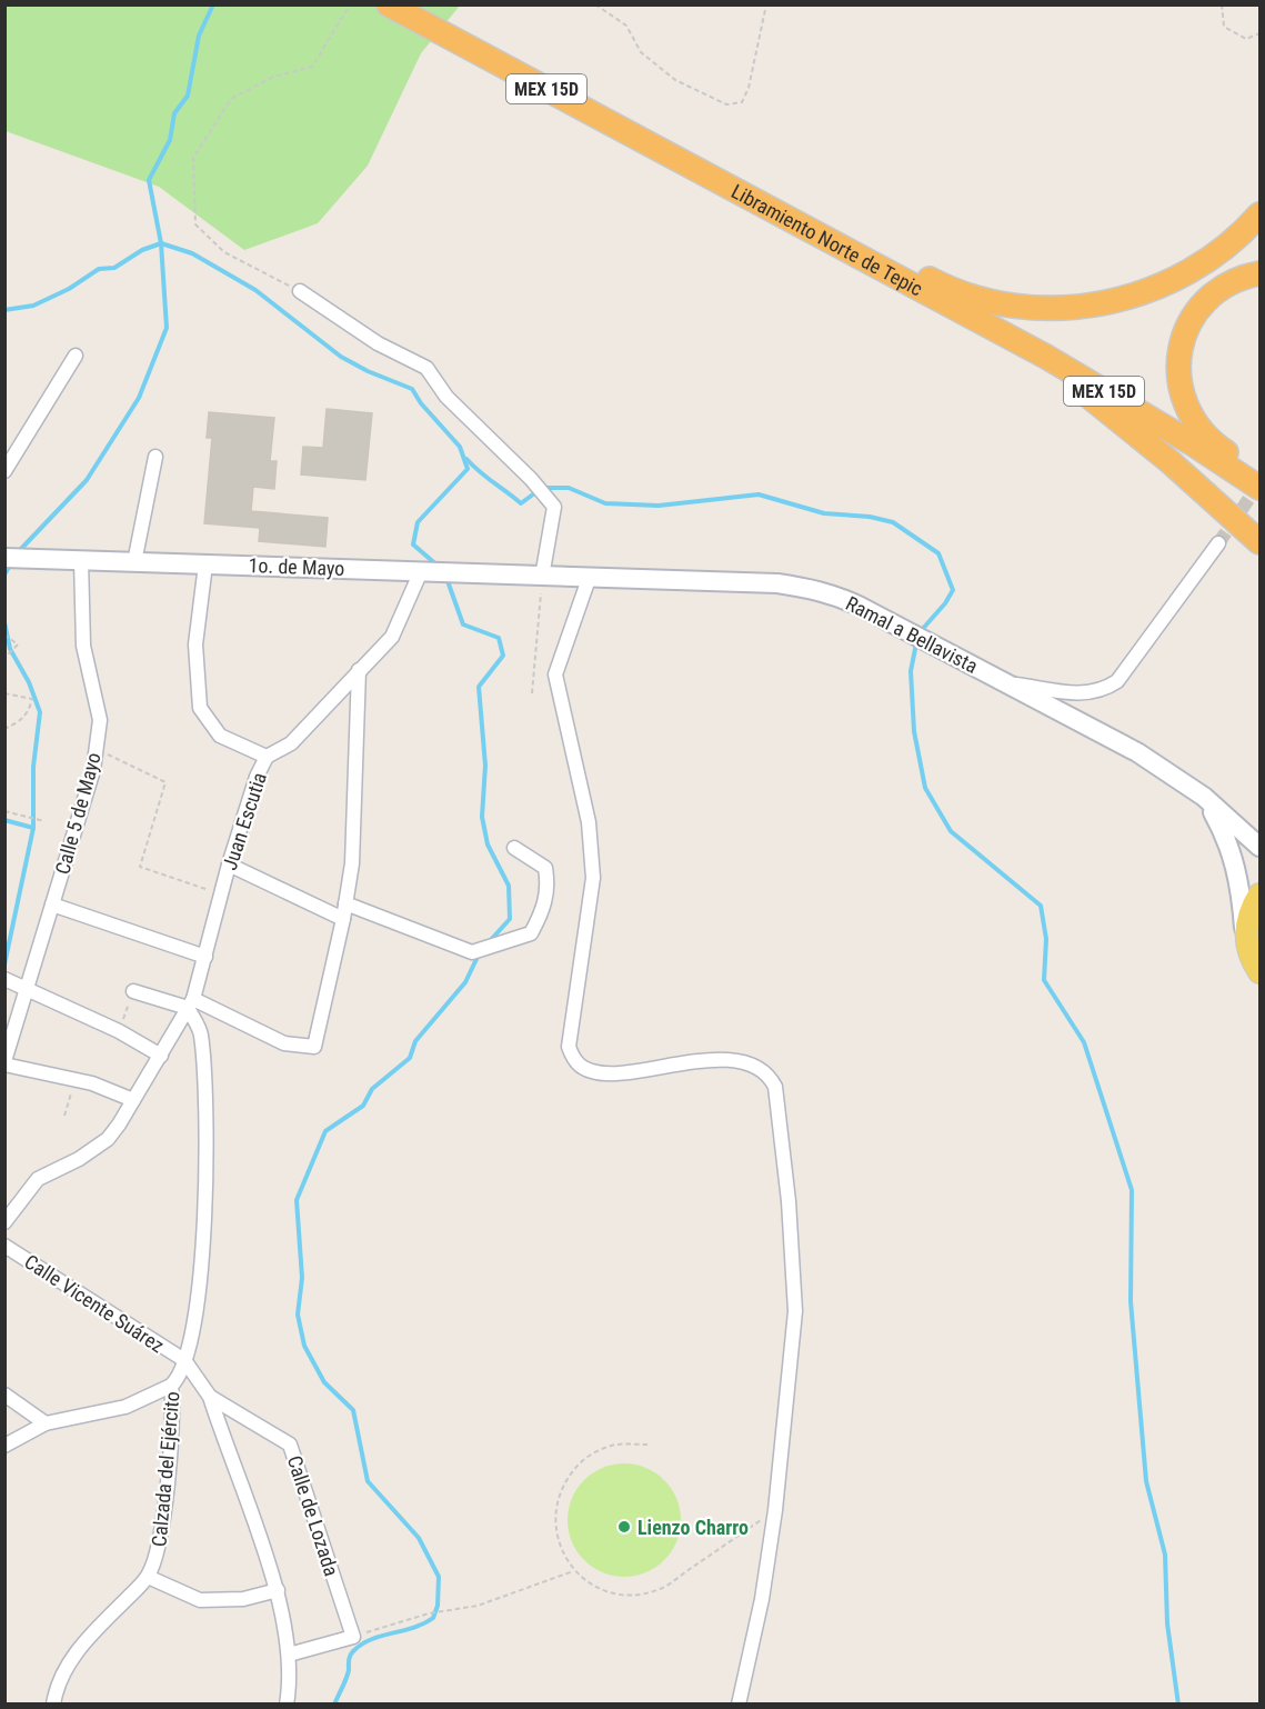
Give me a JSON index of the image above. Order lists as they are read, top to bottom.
{
  "streets": {
    "highway": ["MEX 15D", "Libramiento Norte de Tepic"],
    "street": [
      "1o. de Mayo",
      "Ramal a Bellavista",
      "Calle 5 de Mayo",
      "Juan Escutia",
      "Calle Vicente Suárez",
      "Calzada del Ejército",
      "Calle de Lozada"
    ]
  },
  "crossings": [
    ["1o. de Mayo", "Ramal a Bellavista"],
    ["1o. de Mayo", "Calle 5 de Mayo"],
    ["1o. de Mayo", "Juan Escutia"],
    ["Juan Escutia", "Calzada del Ejército"],
    ["Calle Vicente Suárez", "Calzada del Ejército"],
    ["Calzada del Ejército", "Calle de Lozada"]
  ],
  "places": ["Lienzo Charro"]
}
